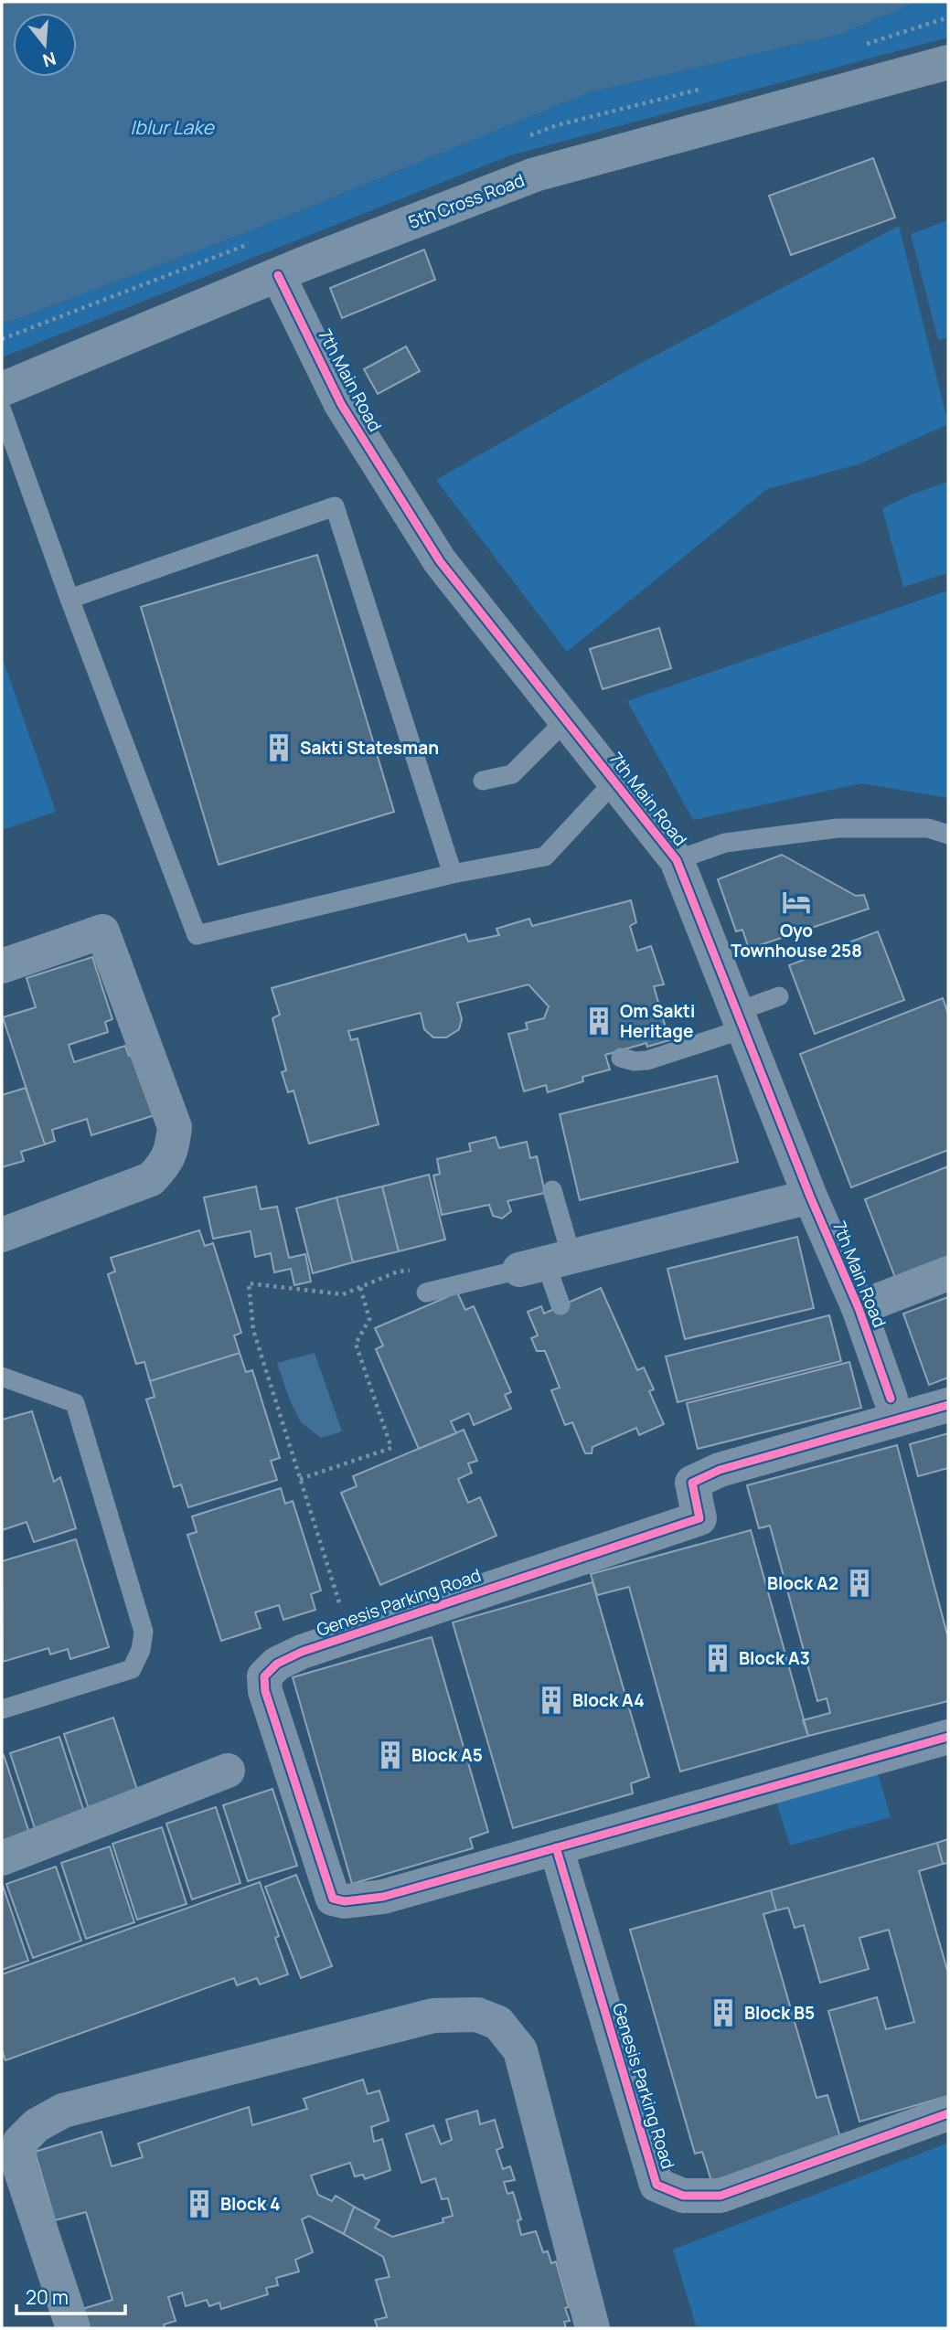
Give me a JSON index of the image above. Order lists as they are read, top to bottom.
{
  "streets": {
    "street": ["5th Cross Road", "7th Main Road", "Genesis Parking Road"]
  },
  "crossings": [
    ["5th Cross Road", "7th Main Road"]
  ],
  "water": ["Iblur Lake"],
  "places": {
    "building": [
      "Sakti Statesman",
      "Om Sakti Heritage",
      "Block A2",
      "Block A3",
      "Block A4",
      "Block A5",
      "Block B5",
      "Block 4"
    ],
    "hotel": ["Oyo Townhouse 258"]
  },
  "scale_bar": "20 m",
  "north": "bottom"
}
